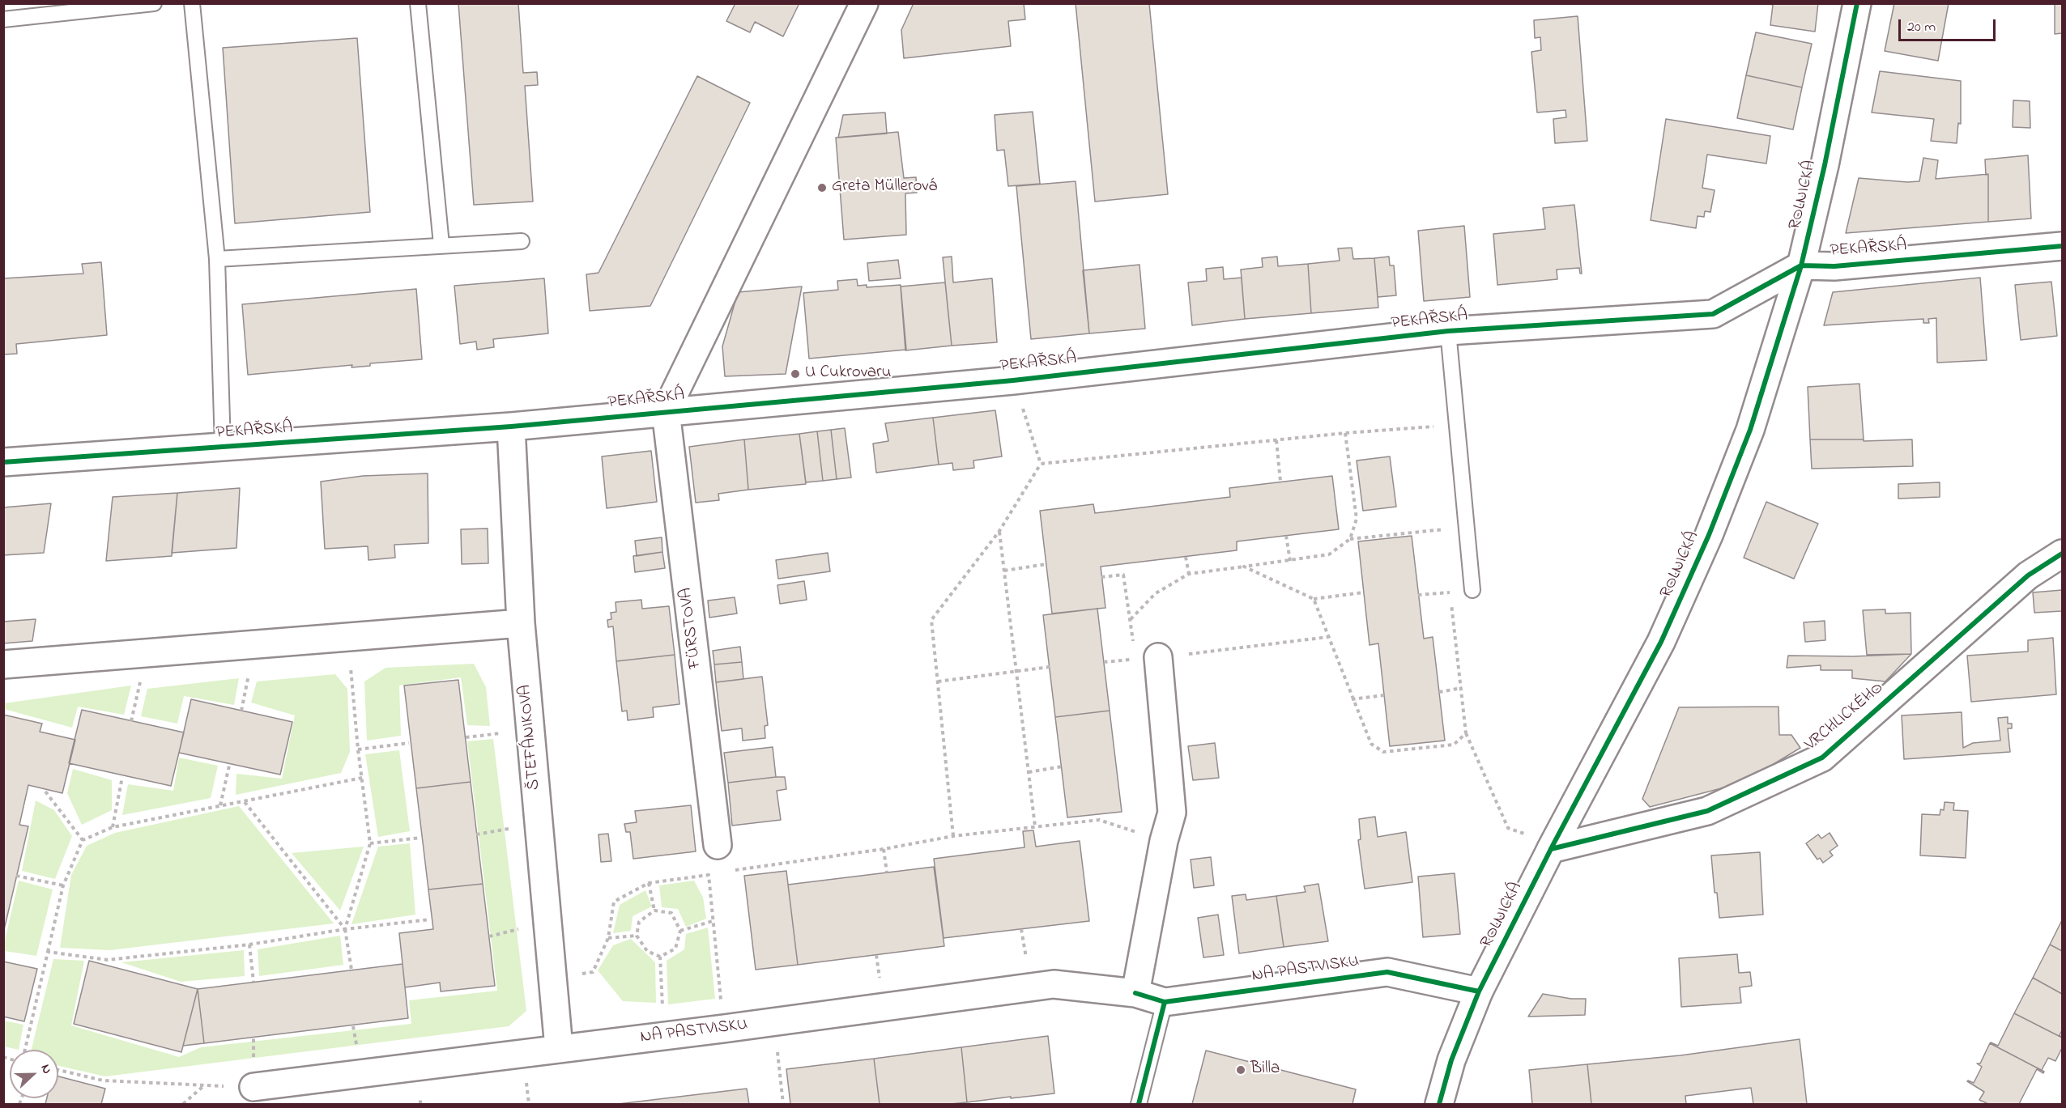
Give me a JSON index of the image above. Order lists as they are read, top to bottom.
{
  "streets": {
    "street": [
      "ROLNICKÁ",
      "PEKAŘSKÁ",
      "FÜRSTOVA",
      "VRCHLICKÉHO",
      "ŠTEFÁNIKOVA",
      "NA PASTVISKU"
    ]
  },
  "crossings": [
    ["ROLNICKÁ", "PEKAŘSKÁ"],
    ["ROLNICKÁ", "VRCHLICKÉHO"],
    ["ROLNICKÁ", "NA PASTVISKU"],
    ["PEKAŘSKÁ", "FÜRSTOVA"],
    ["PEKAŘSKÁ", "ŠTEFÁNIKOVA"],
    ["ŠTEFÁNIKOVA", "NA PASTVISKU"]
  ],
  "places": ["Greta Müllerová", "U Cukrovaru", "Billa"],
  "scale_bar": "20 m",
  "north": "right"
}
